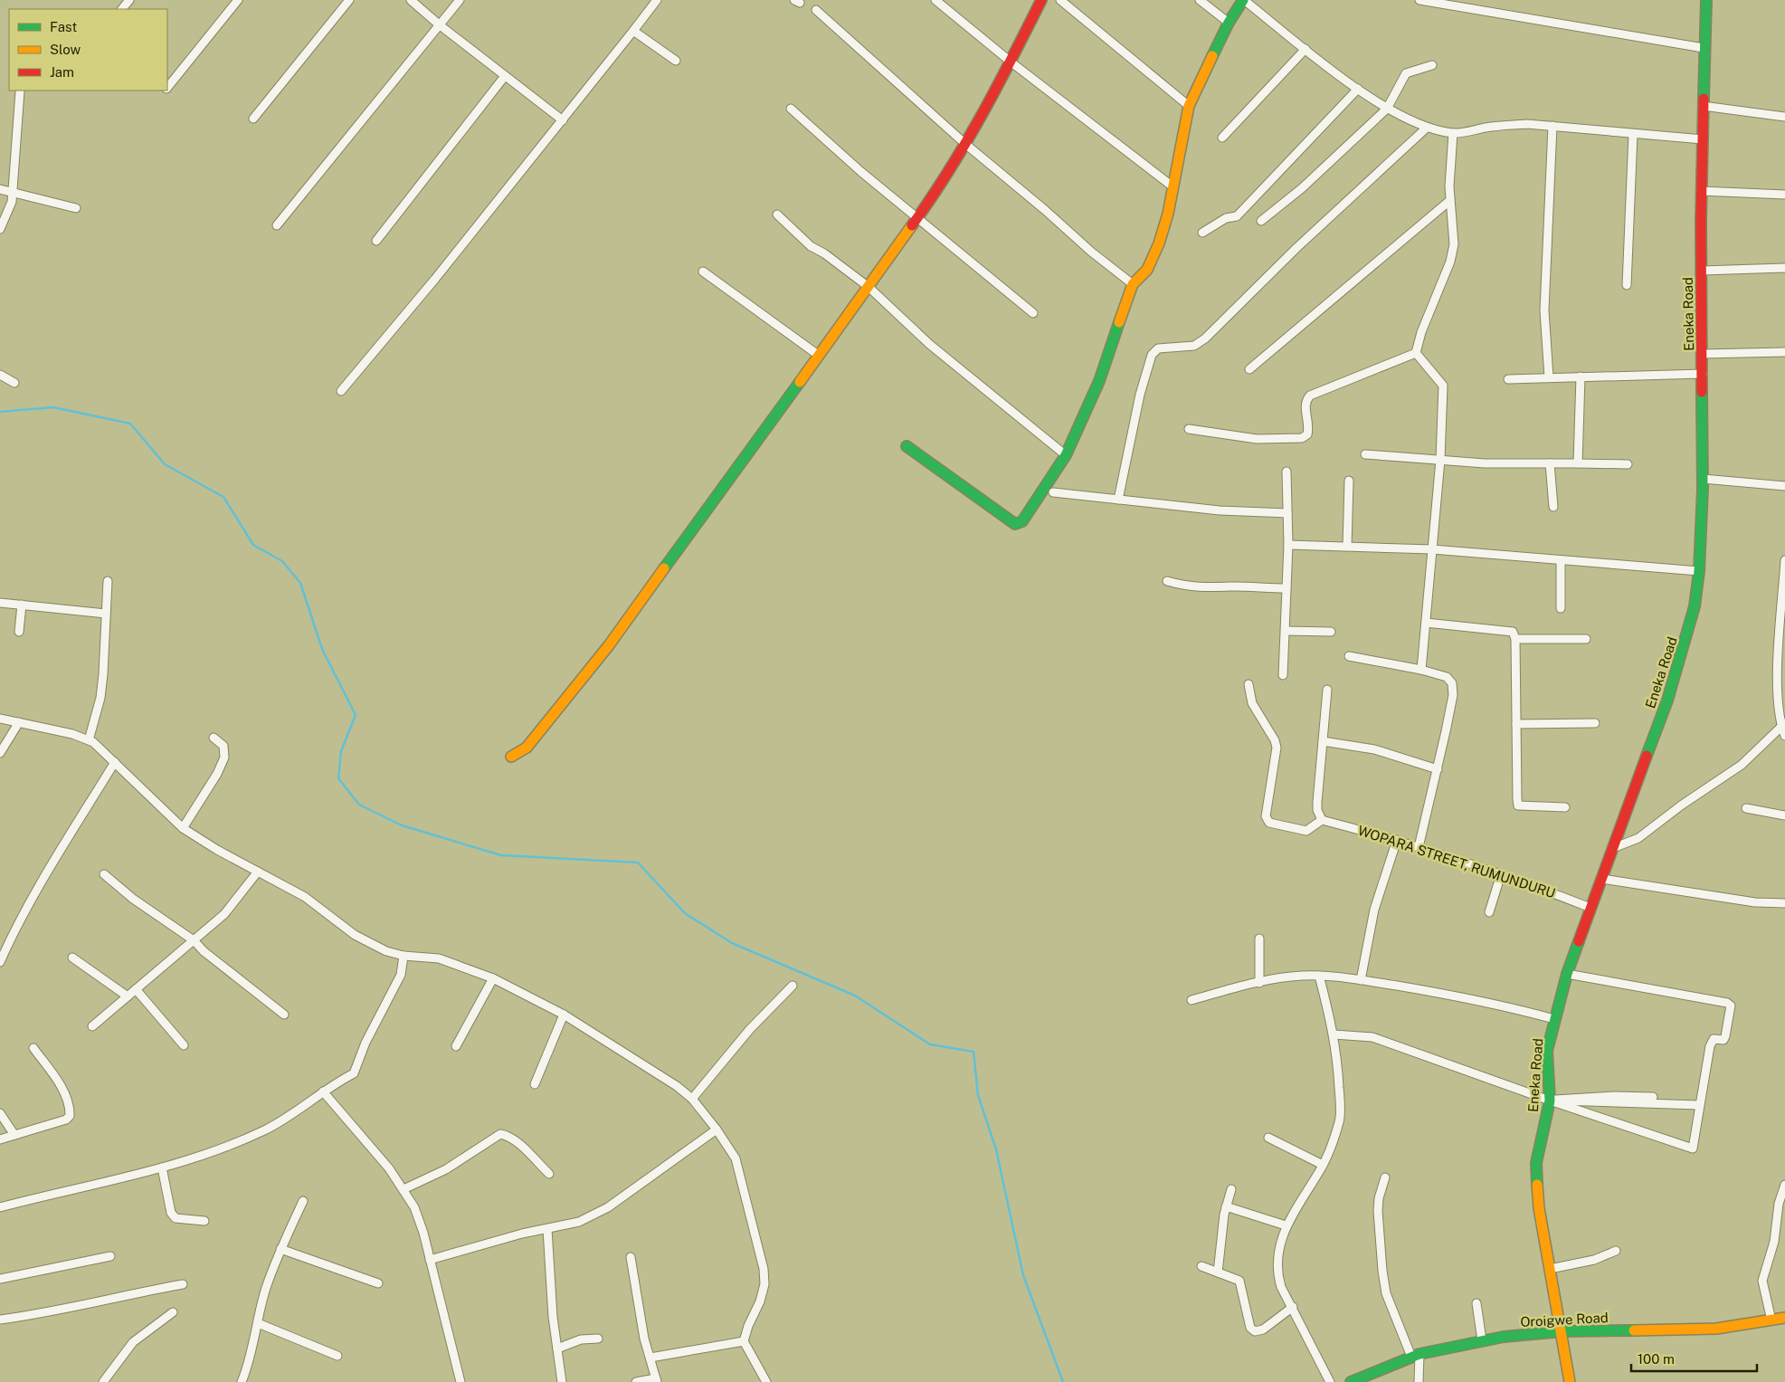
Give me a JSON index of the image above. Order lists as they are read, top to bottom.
{
  "streets": {
    "street": ["Eneka Road", "WOPARA STREET, RUMUNDURU", "Oroigwe Road"]
  },
  "crossings": [
    ["Eneka Road", "WOPARA STREET, RUMUNDURU"],
    ["Eneka Road", "Oroigwe Road"]
  ],
  "legend": ["Fast", "Slow", "Jam"],
  "scale_bar": "100 m"
}
